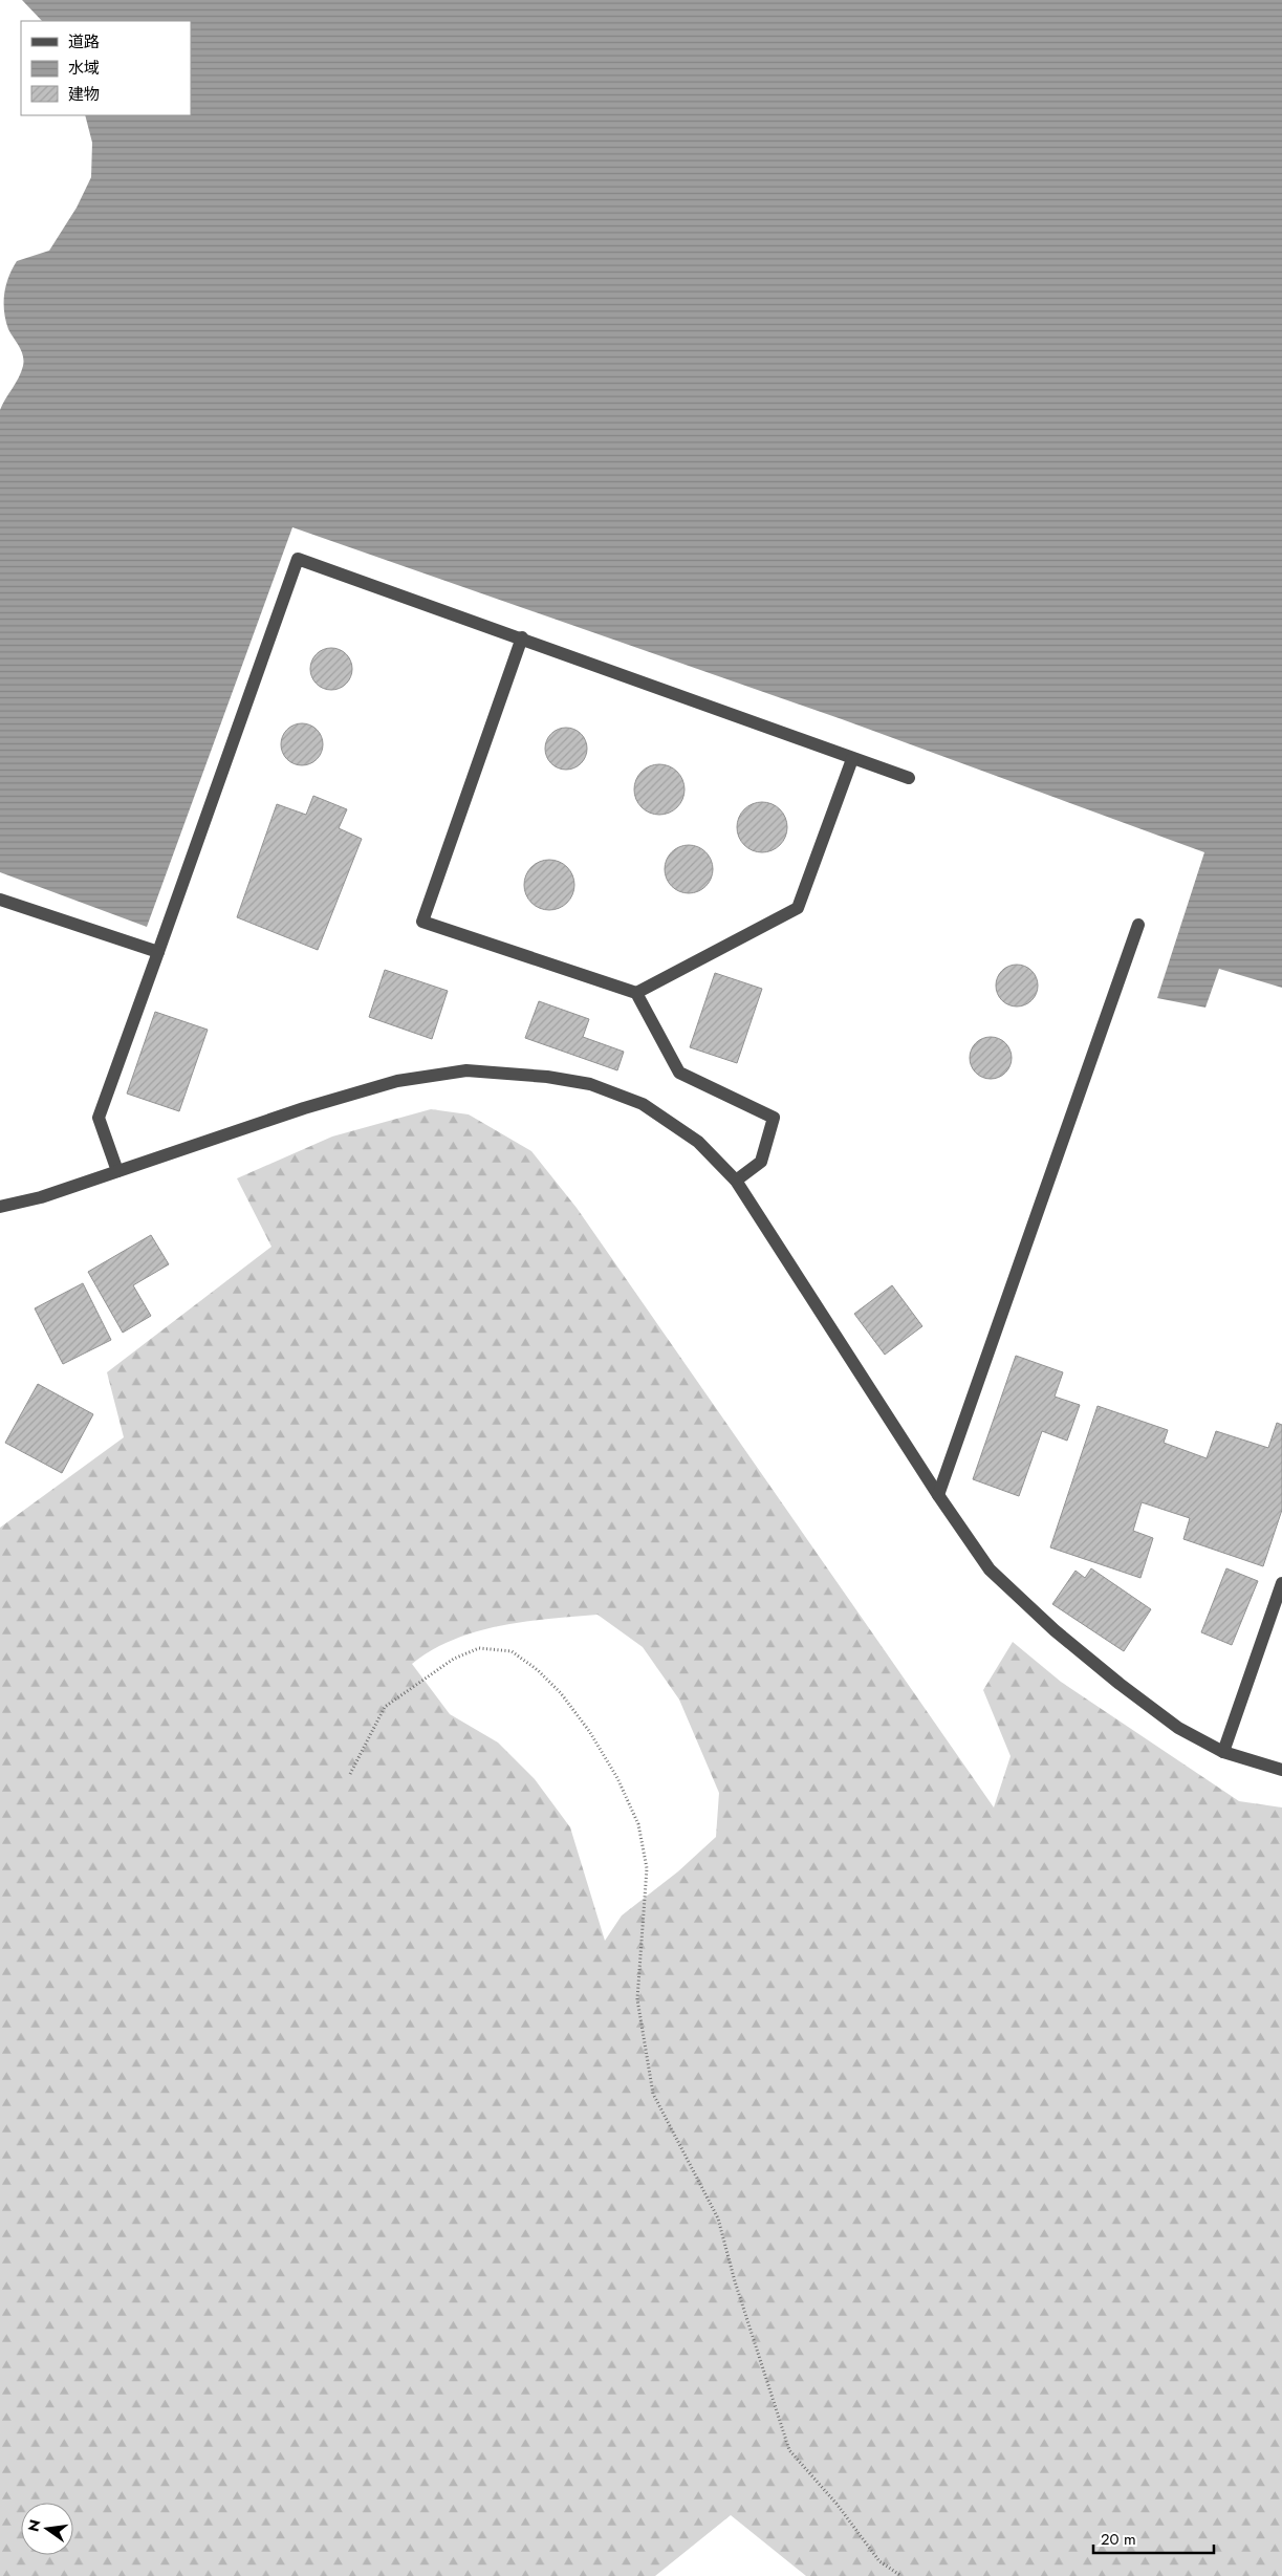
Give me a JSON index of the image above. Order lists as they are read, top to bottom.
{
  "legend": ["道路", "水域", "建物"],
  "scale_bar": "20 m",
  "north": "left"
}
